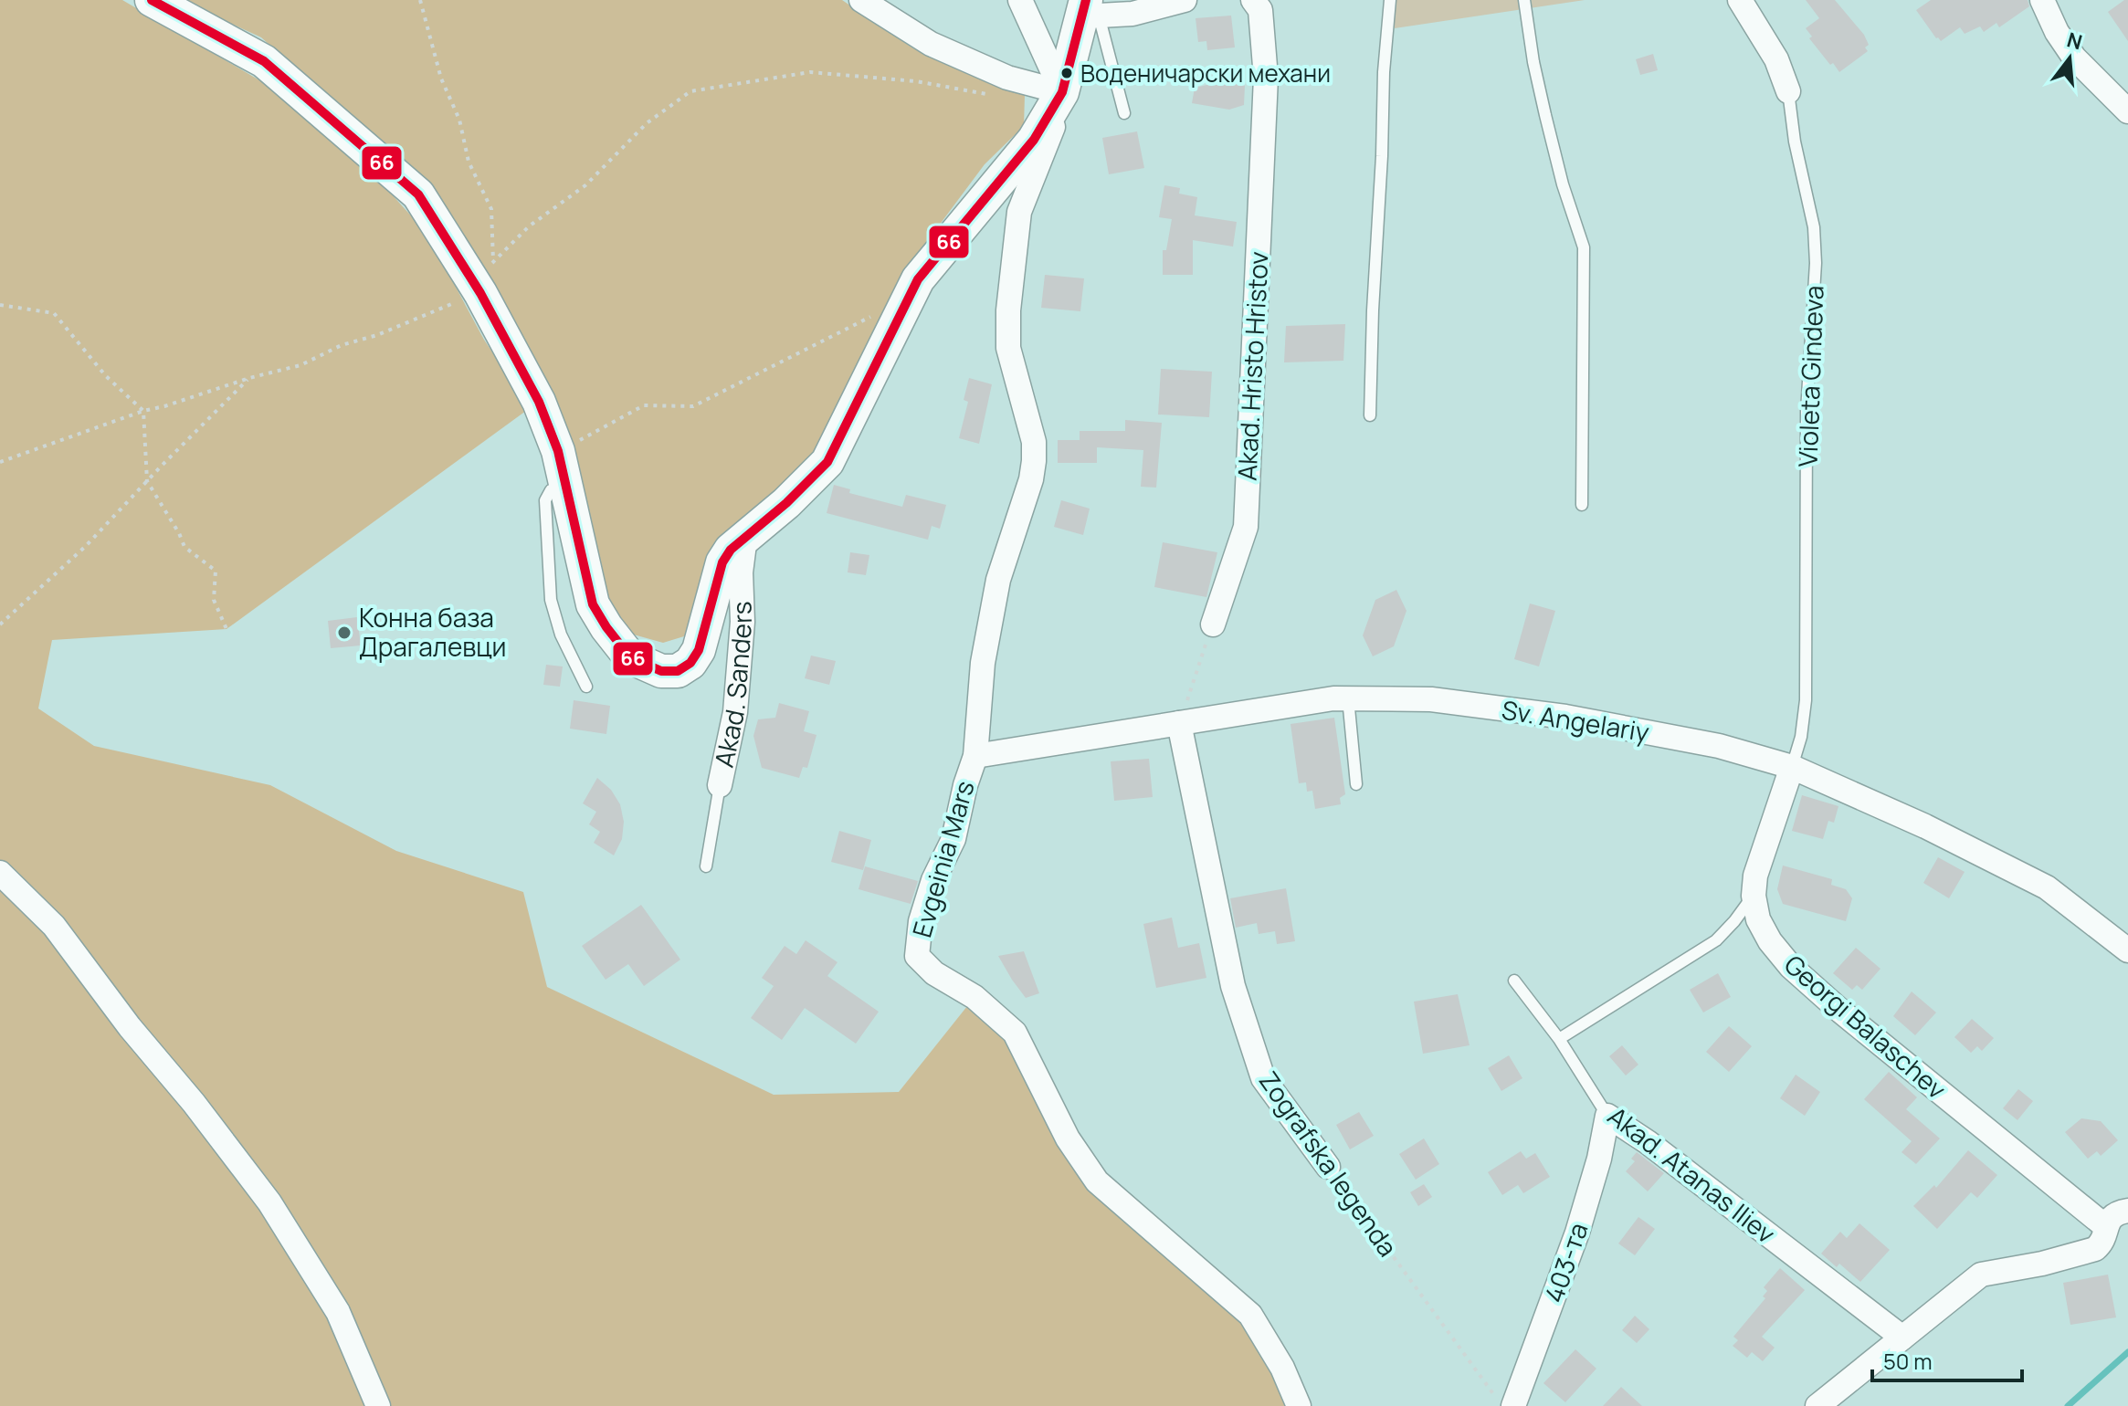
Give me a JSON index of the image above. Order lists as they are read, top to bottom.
{
  "streets": {
    "street": [
      "Akad. Hristo Hristov",
      "Violeta Gindeva",
      "Akad. Sanders",
      "Sv. Angelariy",
      "Evgeinia Mars",
      "Georgi Balaschev",
      "Zografska legenda",
      "Akad. Atanas Iliev",
      "403-та"
    ]
  },
  "crossings": [
    ["Violeta Gindeva", "Sv. Angelariy"],
    ["Violeta Gindeva", "Georgi Balaschev"],
    ["Sv. Angelariy", "Evgeinia Mars"],
    ["Sv. Angelariy", "Georgi Balaschev"],
    ["Sv. Angelariy", "Zografska legenda"],
    ["Akad. Atanas Iliev", "403-та"]
  ],
  "places": ["Воденичарски механи", "Конна база Драгалевци"],
  "lines": ["transit line 66"],
  "scale_bar": "50 m",
  "north": "top"
}
